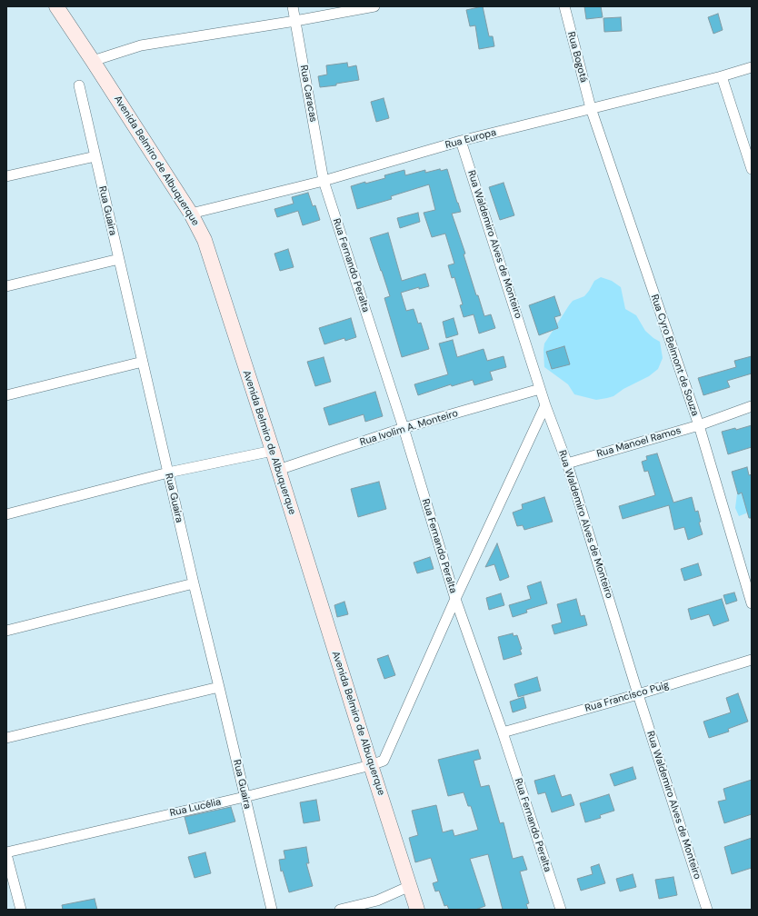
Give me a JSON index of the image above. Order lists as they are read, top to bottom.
{
  "streets": {
    "main road": ["Avenida Belmiro de Albuquerque"],
    "street": [
      "Rua Bogotá",
      "Rua Caracas",
      "Rua Europa",
      "Rua Guaira",
      "Rua Waldemiro Alves de Monteiro",
      "Rua Fernando Peralta",
      "Rua Cyro Belmont de Souza",
      "Rua Ivolim A. Monteiro",
      "Rua Manoel Ramos",
      "Rua Francisco Puig",
      "Rua Lucélia"
    ]
  },
  "crossings": [
    ["Rua Bogotá", "Rua Europa"],
    ["Rua Bogotá", "Rua Cyro Belmont de Souza"],
    ["Rua Caracas", "Rua Europa"],
    ["Rua Caracas", "Rua Fernando Peralta"],
    ["Rua Europa", "Avenida Belmiro de Albuquerque"],
    ["Rua Europa", "Rua Waldemiro Alves de Monteiro"],
    ["Rua Europa", "Rua Fernando Peralta"],
    ["Rua Europa", "Rua Cyro Belmont de Souza"],
    ["Avenida Belmiro de Albuquerque", "Rua Ivolim A. Monteiro"],
    ["Avenida Belmiro de Albuquerque", "Rua Lucélia"],
    ["Rua Guaira", "Rua Lucélia"],
    ["Rua Waldemiro Alves de Monteiro", "Rua Ivolim A. Monteiro"],
    ["Rua Waldemiro Alves de Monteiro", "Rua Manoel Ramos"],
    ["Rua Waldemiro Alves de Monteiro", "Rua Francisco Puig"],
    ["Rua Fernando Peralta", "Rua Ivolim A. Monteiro"],
    ["Rua Fernando Peralta", "Rua Francisco Puig"],
    ["Rua Cyro Belmont de Souza", "Rua Manoel Ramos"]
  ]
}
